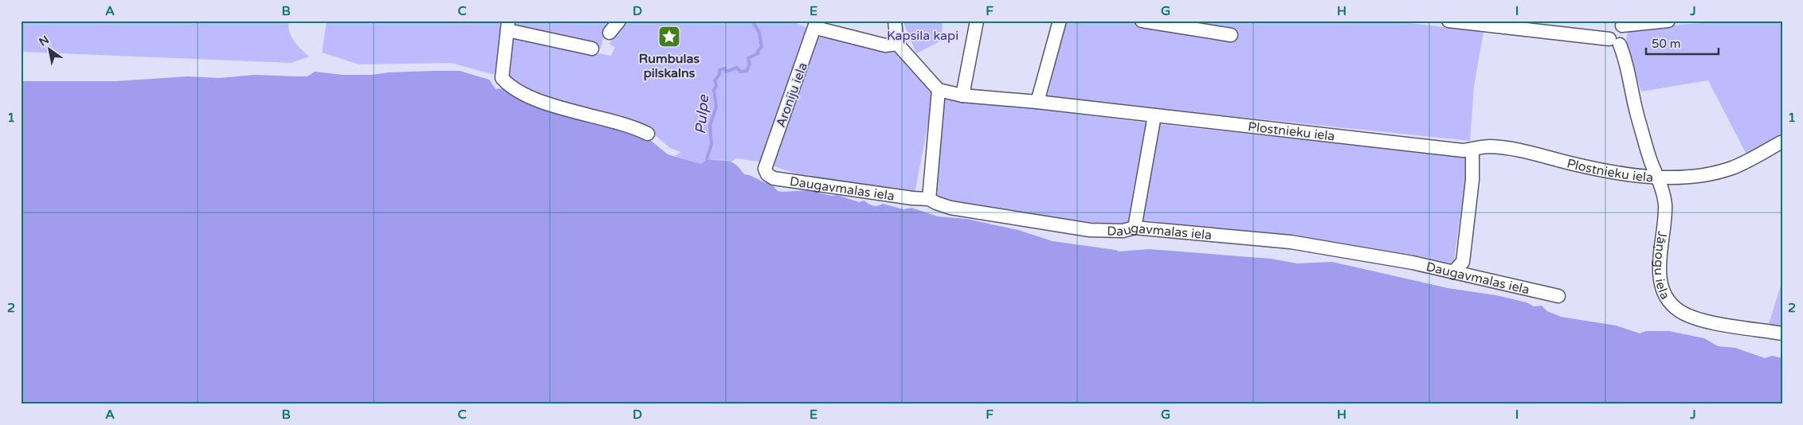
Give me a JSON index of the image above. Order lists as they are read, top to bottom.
{
  "streets": {
    "street": [
      "Aroniju iela",
      "Plostnieku iela",
      "Daugavmalas iela",
      "Jāņogu iela"
    ]
  },
  "crossings": [
    ["Aroniju iela", "Daugavmalas iela"],
    ["Plostnieku iela", "Jāņogu iela"]
  ],
  "water": ["Pulpe"],
  "parks": ["Kapsila kapi"],
  "places": {
    "place": ["Rumbulas pilskalns"]
  },
  "scale_bar": "50 m",
  "north": "top left",
  "grid": {
    "columns": [
      "A",
      "B",
      "C",
      "D",
      "E",
      "F",
      "G",
      "H",
      "I",
      "J"
    ],
    "rows": ["1", "2"]
  }
}
